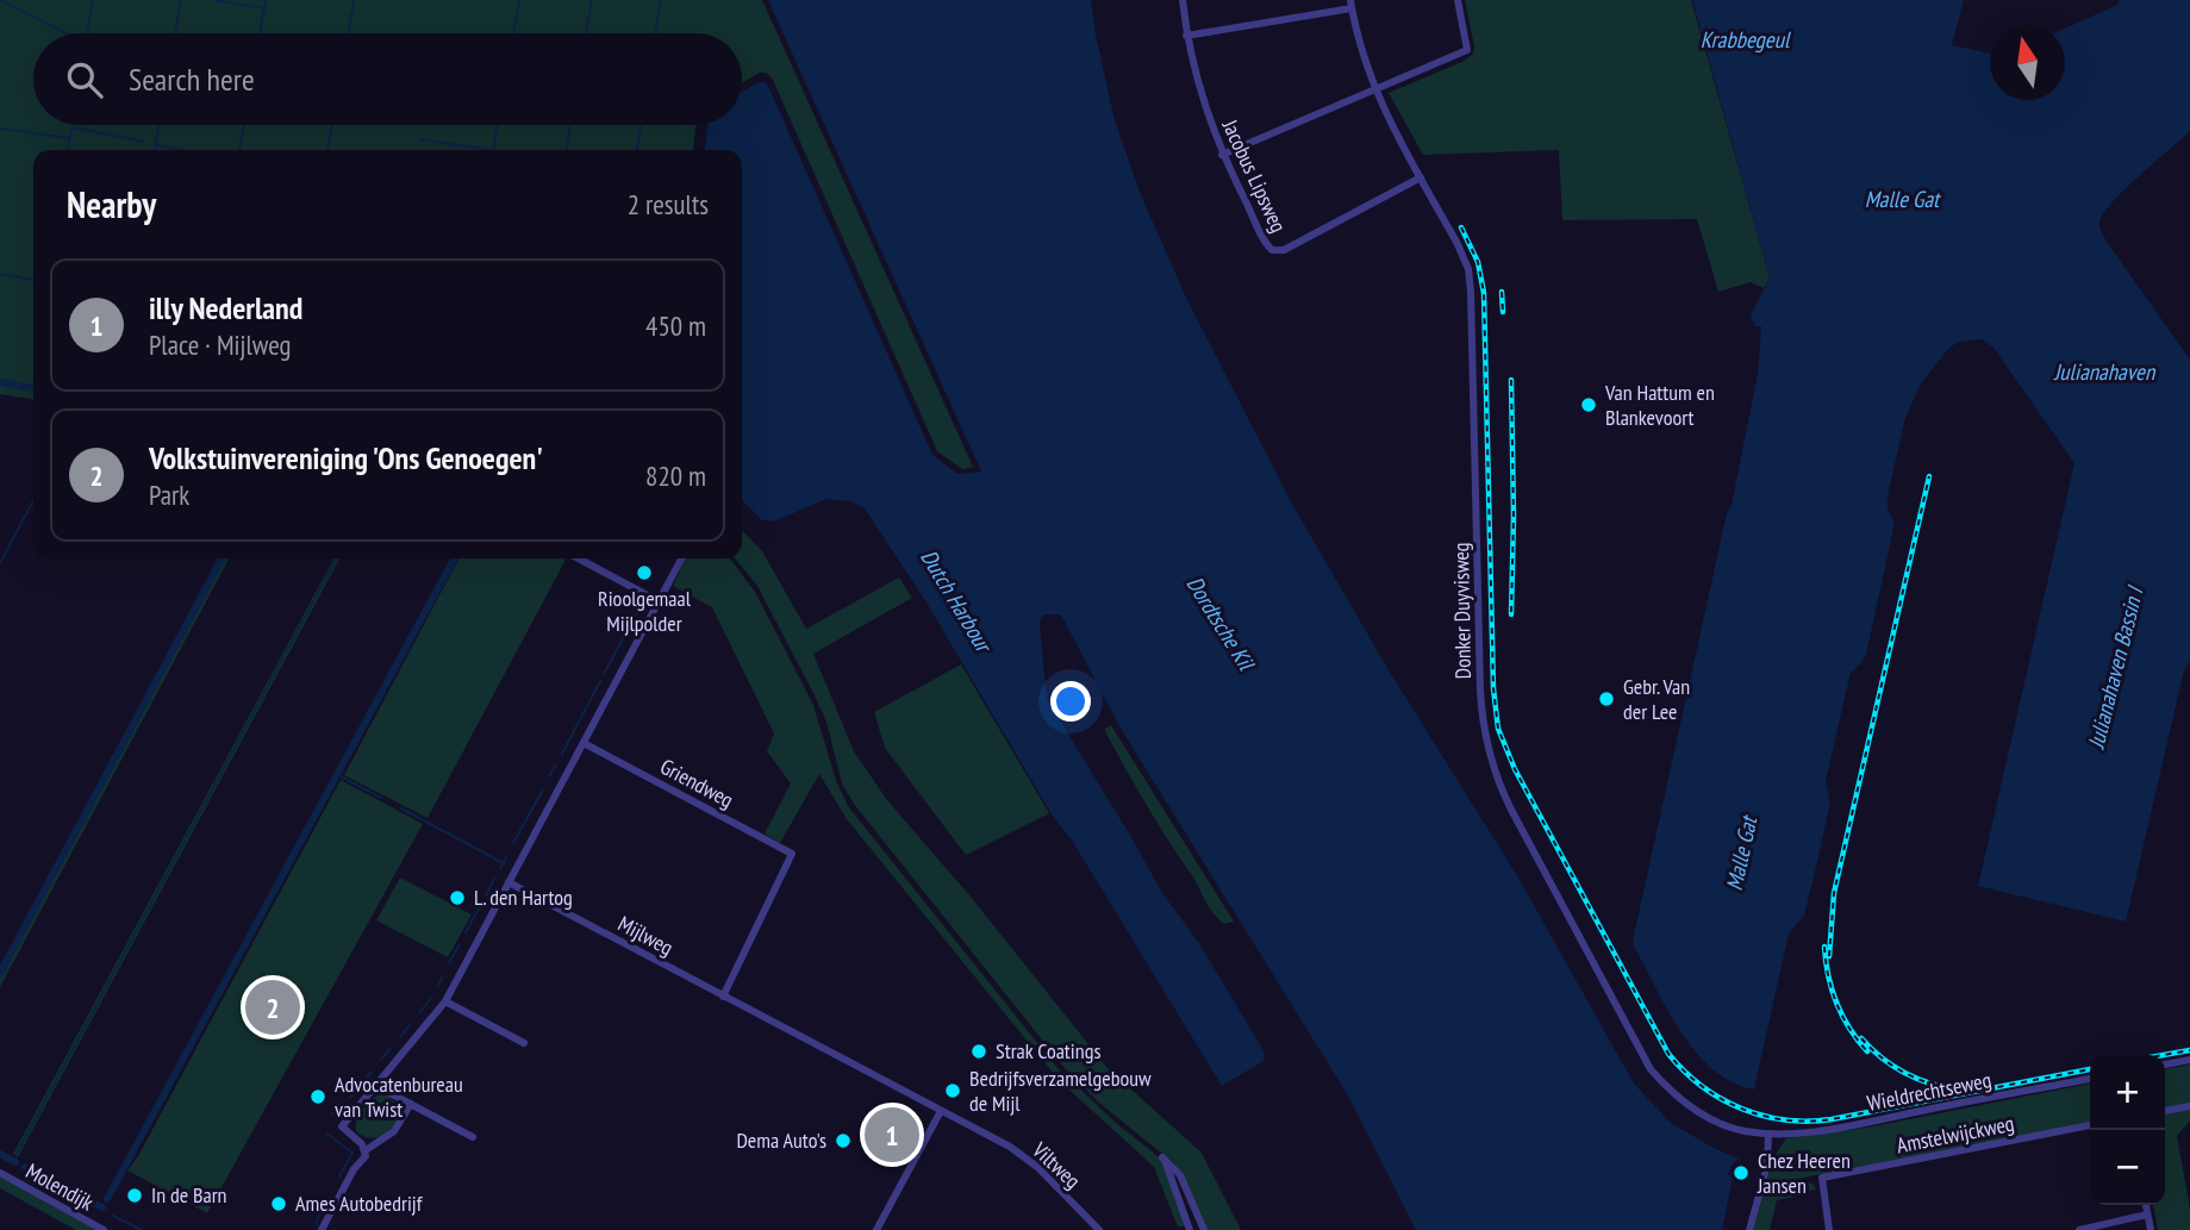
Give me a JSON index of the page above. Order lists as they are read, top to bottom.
{
  "streets": {
    "street": [
      "Jacobus Lipsweg",
      "Donker Duyvisweg",
      "Griendweg",
      "Mijlweg",
      "Wieldrechtseweg",
      "Amstelwijckweg",
      "Viltweg",
      "Molendijk"
    ]
  },
  "crossings": [
    ["Jacobus Lipsweg", "Donker Duyvisweg"],
    ["Donker Duyvisweg", "Wieldrechtseweg"],
    ["Griendweg", "Mijlweg"],
    ["Mijlweg", "Viltweg"]
  ],
  "water": [
    "Krabbegeul",
    "Malle Gat",
    "Julianahaven",
    "Dutch Harbour",
    "Dordtsche Kil",
    "Julianahaven Bassin I"
  ],
  "places": [
    "Van Hattum en Blankevoort",
    "Rioolgemaal Mijlpolder",
    "Gebr. Van der Lee",
    "L. den Hartog",
    "Strak Coatings",
    "Bedrijfsverzamelgebouw de Mijl",
    "Advocatenbureau van Twist",
    "Dema Auto's",
    "Chez Heeren Jansen",
    "In de Barn",
    "Ames Autobedrijf"
  ],
  "north": "top",
  "page": {
    "search": "Search here",
    "heading": ["Nearby", "2 results"],
    "list": [
      {
        "mark": "1",
        "name": "illy Nederland",
        "note": "Place · Mijlweg",
        "value": "450 m"
      },
      {
        "mark": "2",
        "name": "Volkstuinvereniging 'Ons Genoegen'",
        "note": "Park",
        "value": "820 m"
      }
    ],
    "pins": ["2", "1"],
    "map_buttons": ["+", "−"]
  }
}
